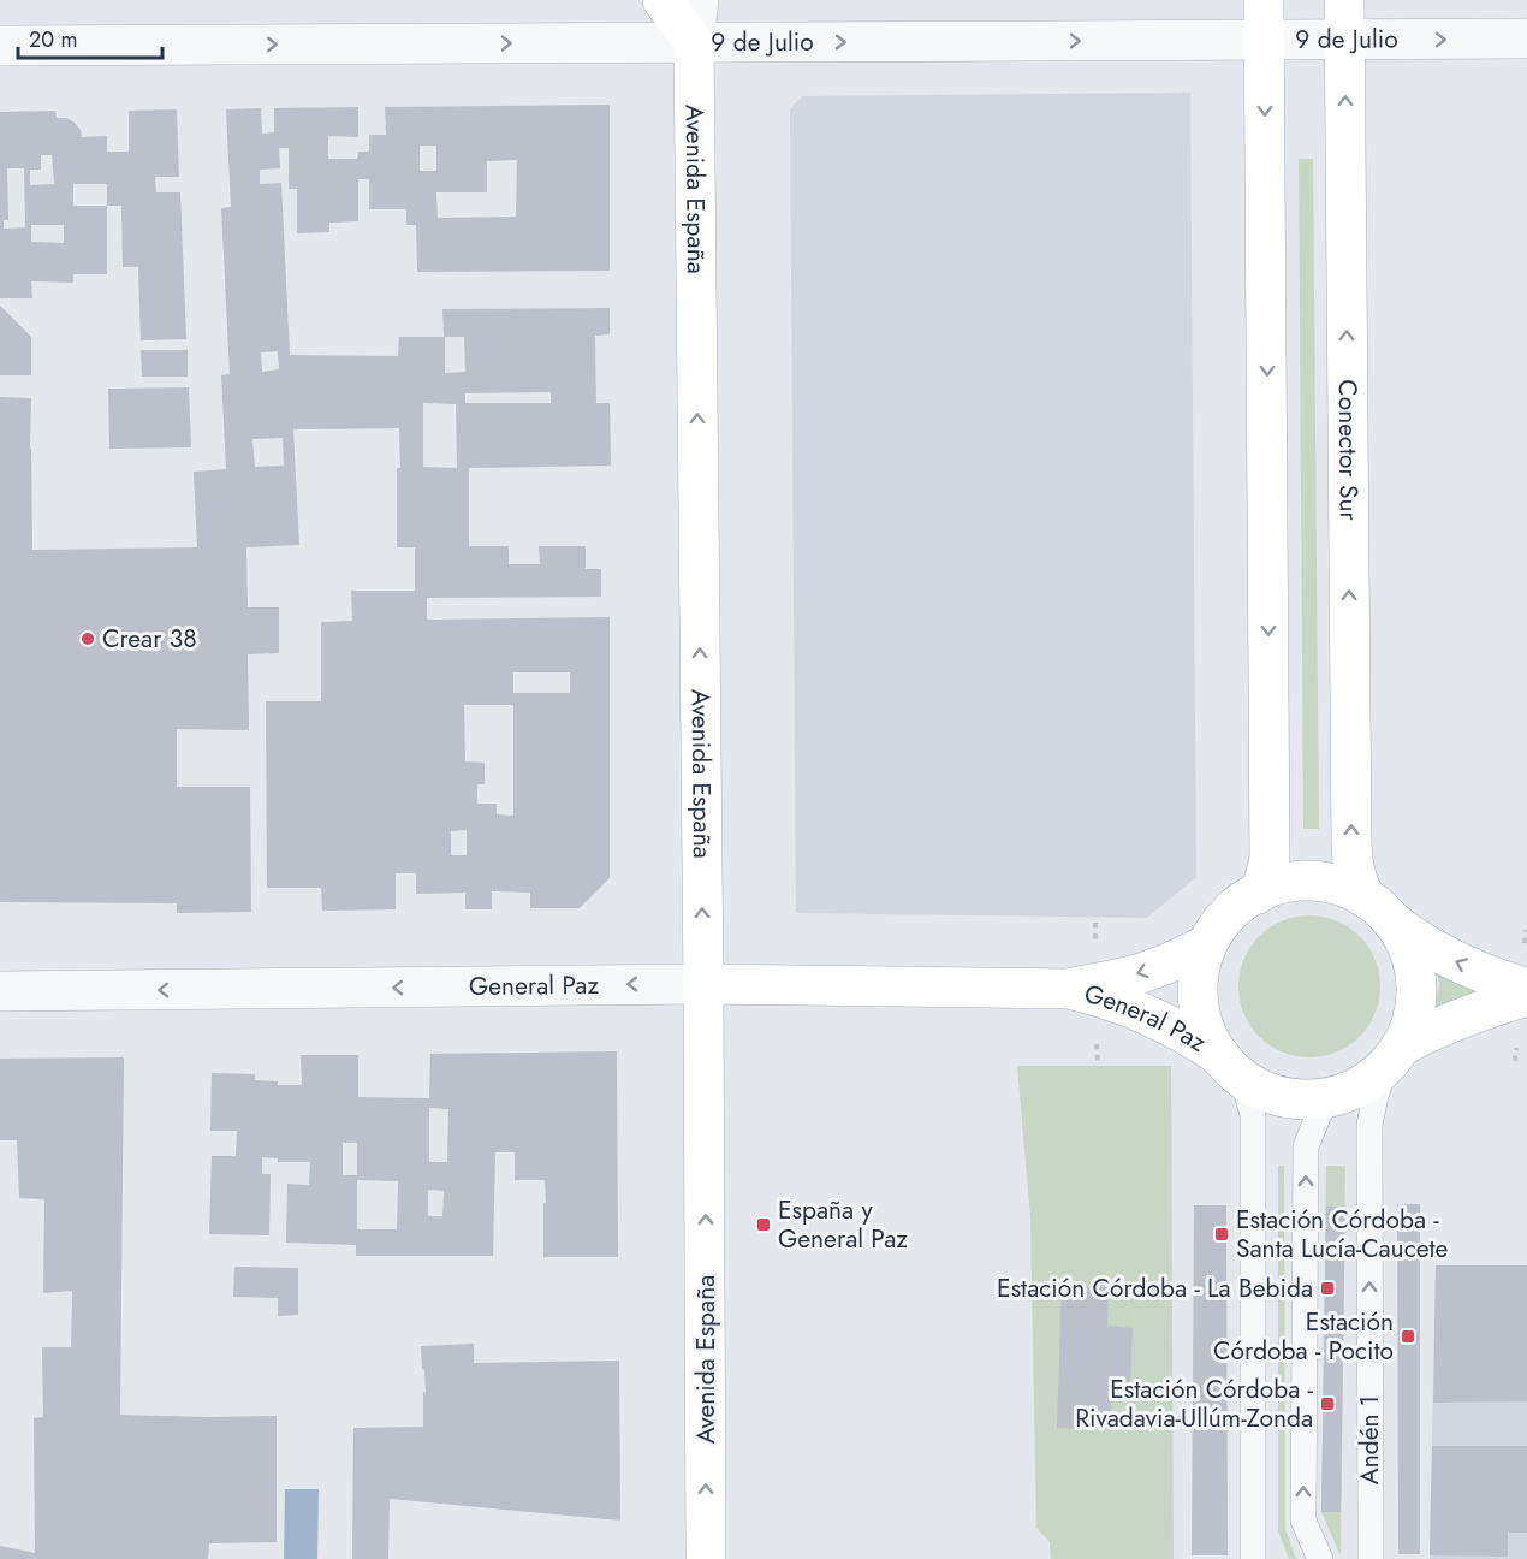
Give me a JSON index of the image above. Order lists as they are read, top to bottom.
{
  "streets": {
    "main road": ["Avenida España", "Conector Sur", "General Paz"],
    "street": ["9 de Julio"],
    "lane": ["Andén 1"]
  },
  "crossings": [
    ["9 de Julio", "Avenida España"],
    ["9 de Julio", "Conector Sur"],
    ["Avenida España", "General Paz"],
    ["Conector Sur", "General Paz"],
    ["Conector Sur", "Andén 1"],
    ["General Paz", "Andén 1"]
  ],
  "one_way": ["9 de Julio", "Avenida España", "General Paz"],
  "places": {
    "other": ["Crear 38"],
    "transit": [
      "España y General Paz",
      "Estación Córdoba - Santa Lucía-Caucete",
      "Estación Córdoba - La Bebida",
      "Estación Córdoba - Pocito",
      "Estación Córdoba - Rivadavia-Ullúm-Zonda"
    ]
  },
  "scale_bar": "20 m"
}
